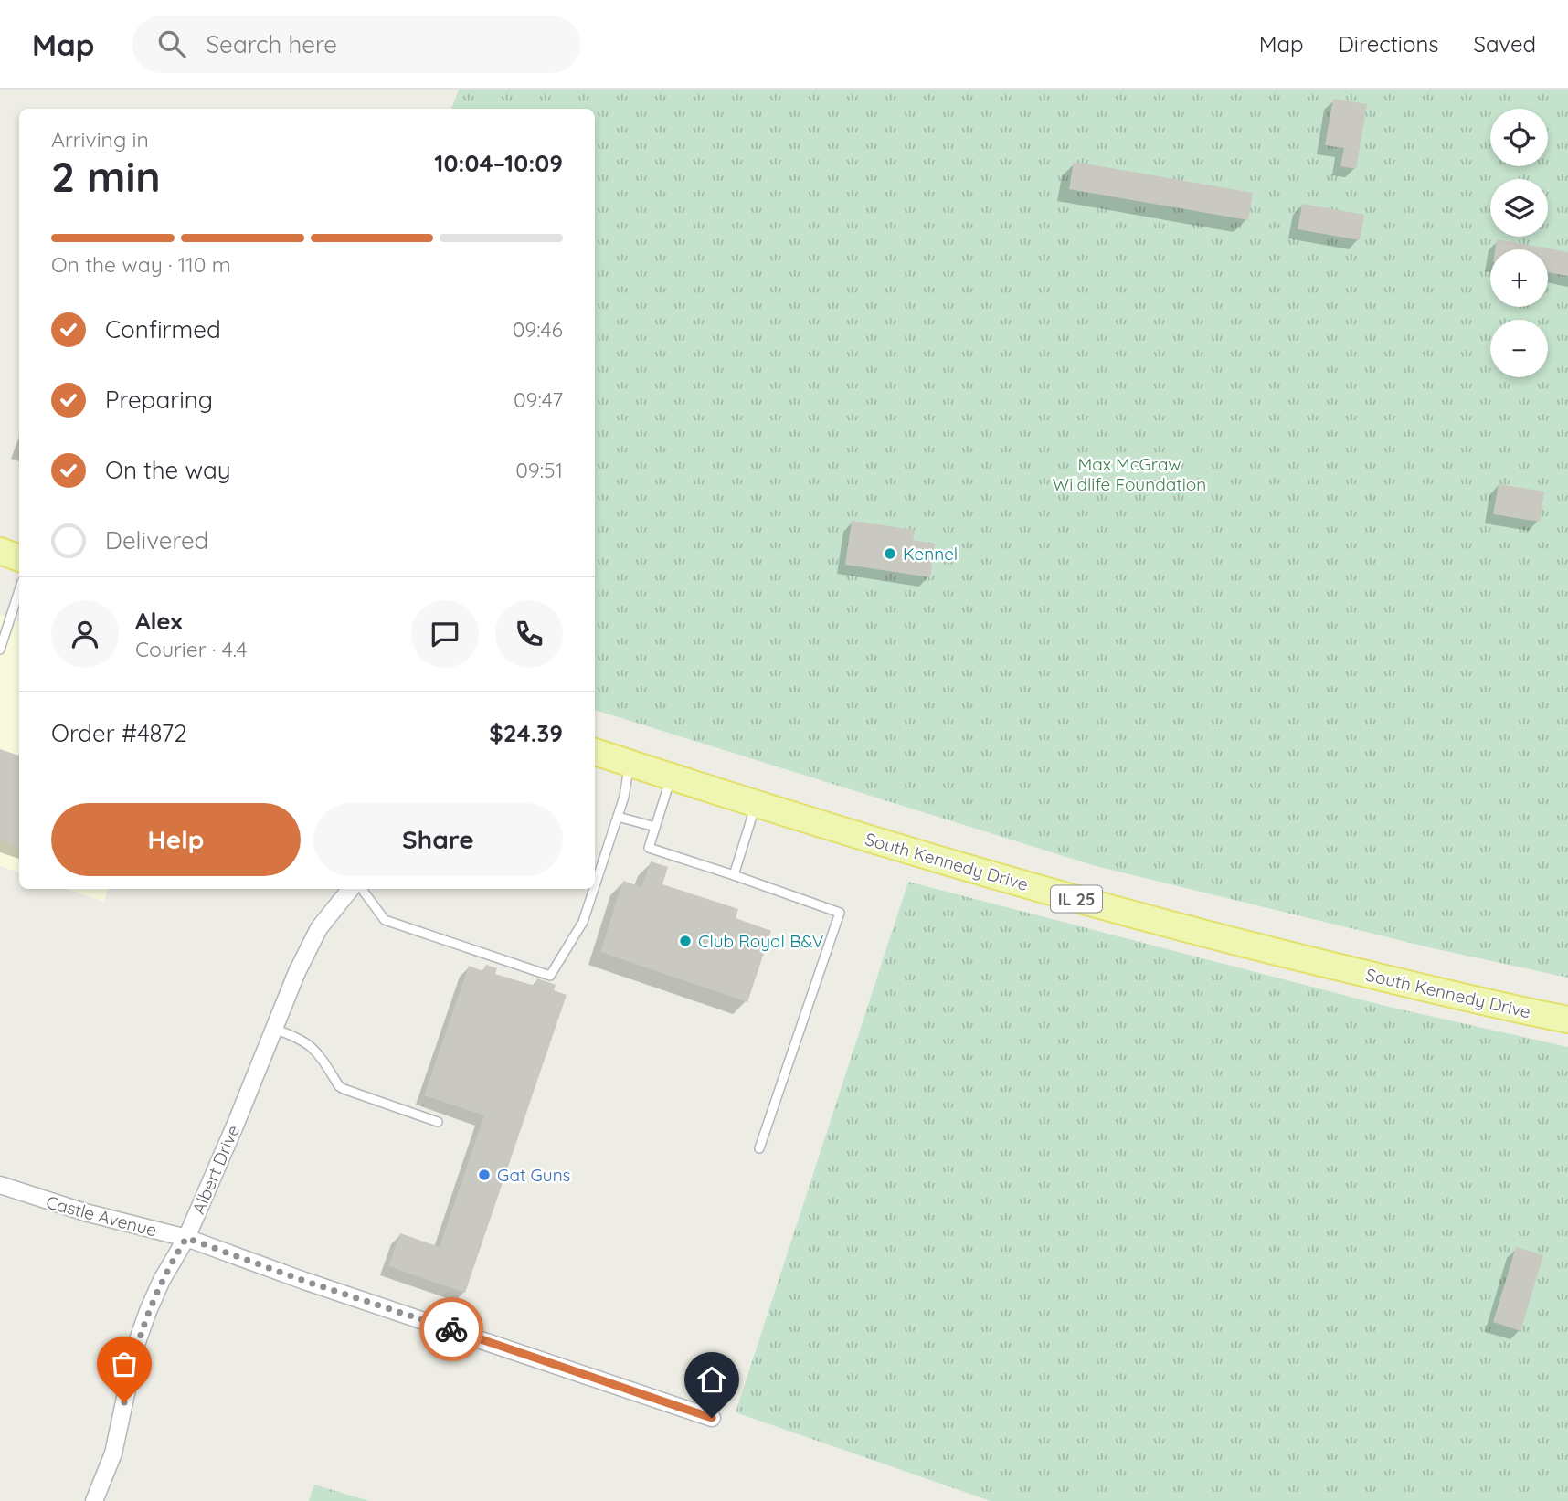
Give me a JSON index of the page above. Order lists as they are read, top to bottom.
{
  "streets": {
    "main road": ["South Kennedy Drive", "IL 25"],
    "street": ["Albert Drive", "Castle Avenue"]
  },
  "crossings": [
    ["Albert Drive", "Castle Avenue"]
  ],
  "parks": ["Max McGraw Wildlife Foundation"],
  "places": ["Kennel", "Club Royal B&V", "Gat Guns"],
  "page": {
    "header": "Map",
    "search": "Search here",
    "nav": ["Map", "Directions", "Saved"],
    "map_buttons": ["+", "−"],
    "heading": ["2 min", "Arriving in", "10:04–10:09"],
    "panel": [
      "Alex",
      "Courier · 4.4",
      "Order #4872",
      "$24.39"
    ],
    "bar": "On the way · 110 m",
    "list": [
      ["Confirmed", "09:46"],
      ["Preparing", "09:47"],
      ["On the way", "09:51"],
      "Delivered"
    ],
    "buttons": ["Help", "Share"]
  }
}
